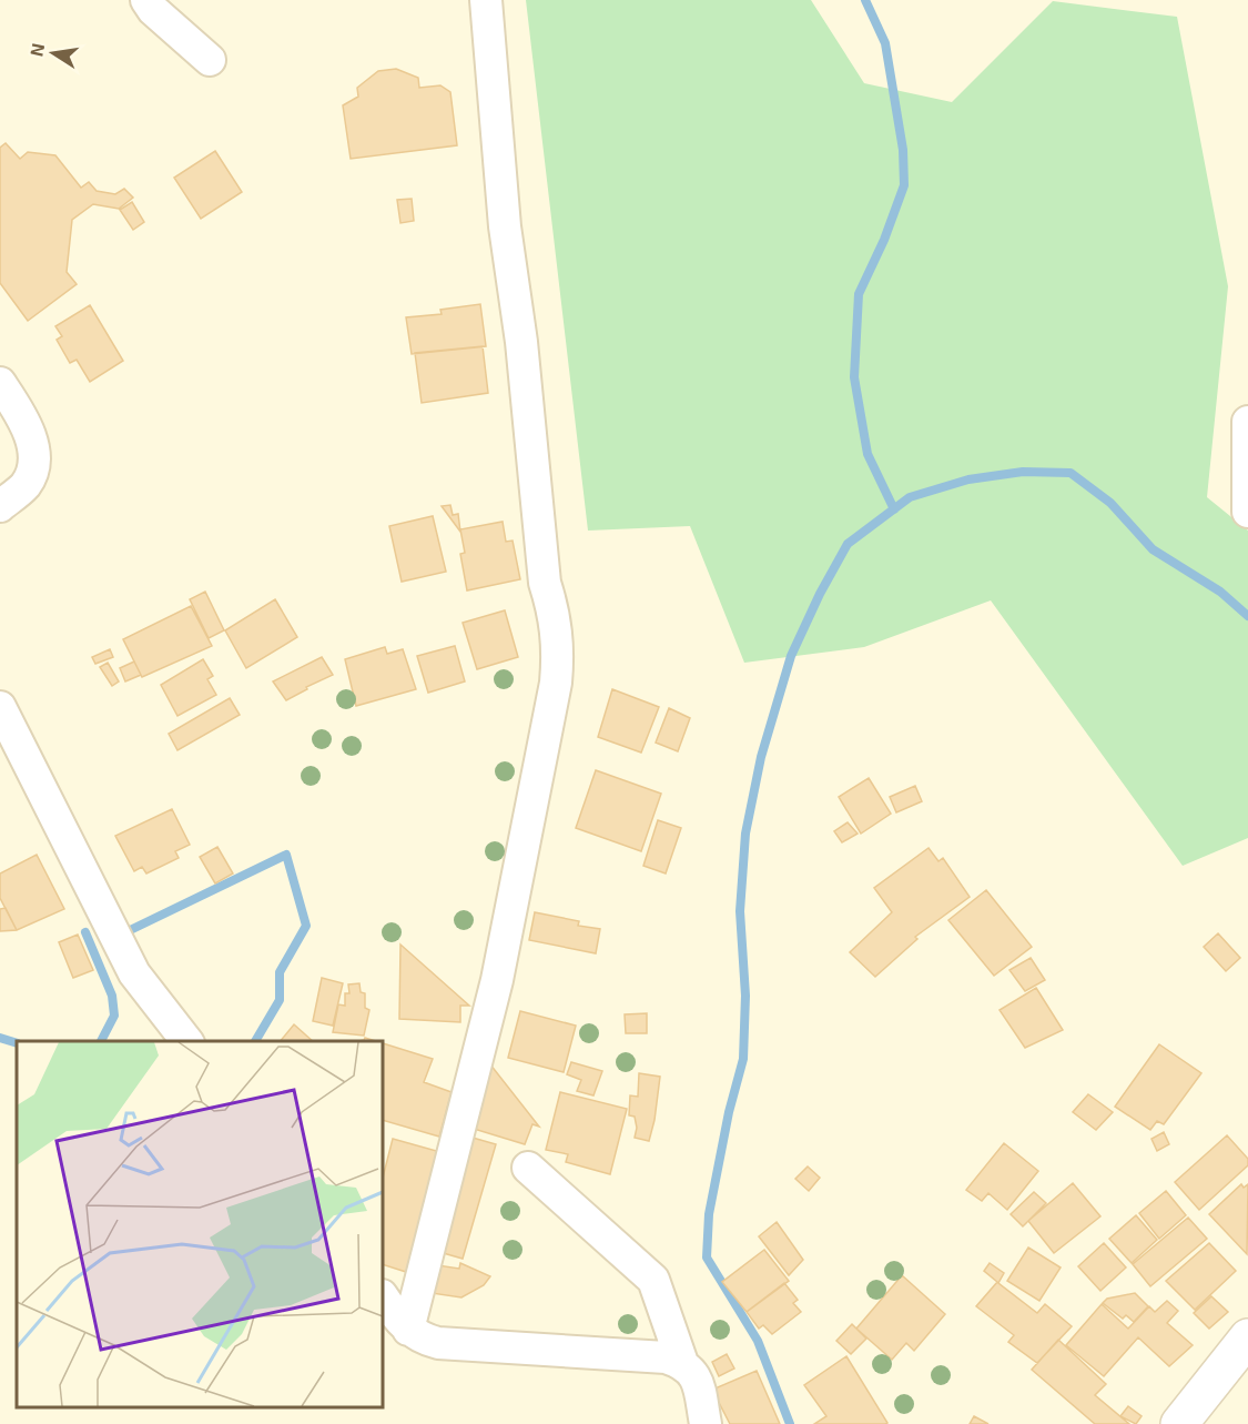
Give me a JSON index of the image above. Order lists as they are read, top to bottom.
{
  "north": "left"
}
